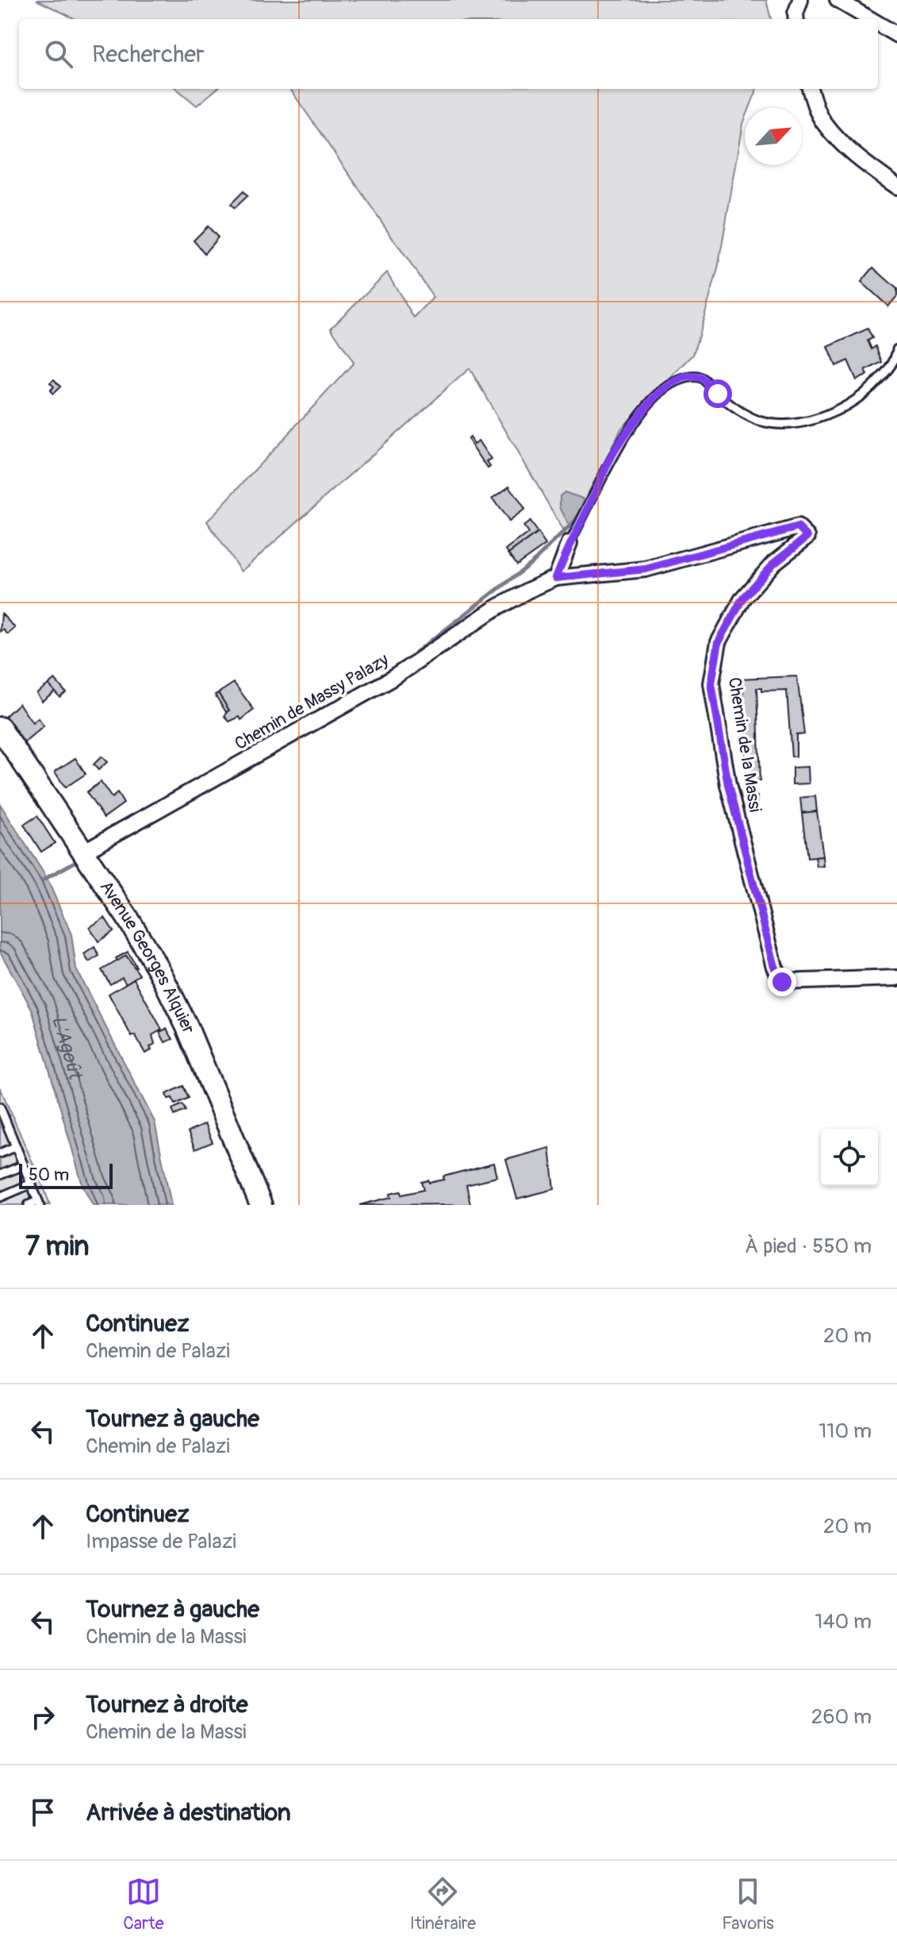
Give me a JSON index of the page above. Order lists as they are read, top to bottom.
{
  "streets": {
    "main road": ["Avenue Georges Alquier"],
    "street": ["Chemin de Massy Palazy", "Chemin de la Massi"]
  },
  "crossings": [
    ["Chemin de Massy Palazy", "Chemin de la Massi"],
    ["Chemin de Massy Palazy", "Avenue Georges Alquier"]
  ],
  "water": ["L'Agoût"],
  "scale_bar": "50 m",
  "north": "top right",
  "page": {
    "search": "Rechercher",
    "scale": "50 m",
    "heading": ["7 min", "À pied · 550 m"],
    "list": [
      ["Continuez", "Chemin de Palazi", "20 m"],
      ["Tournez à gauche", "Chemin de Palazi", "110 m"],
      ["Continuez", "Impasse de Palazi", "20 m"],
      ["Tournez à gauche", "Chemin de la Massi", "140 m"],
      ["Tournez à droite", "Chemin de la Massi", "260 m"],
      "Arrivée à destination"
    ],
    "nav": ["Carte", "Itinéraire", "Favoris"]
  }
}
